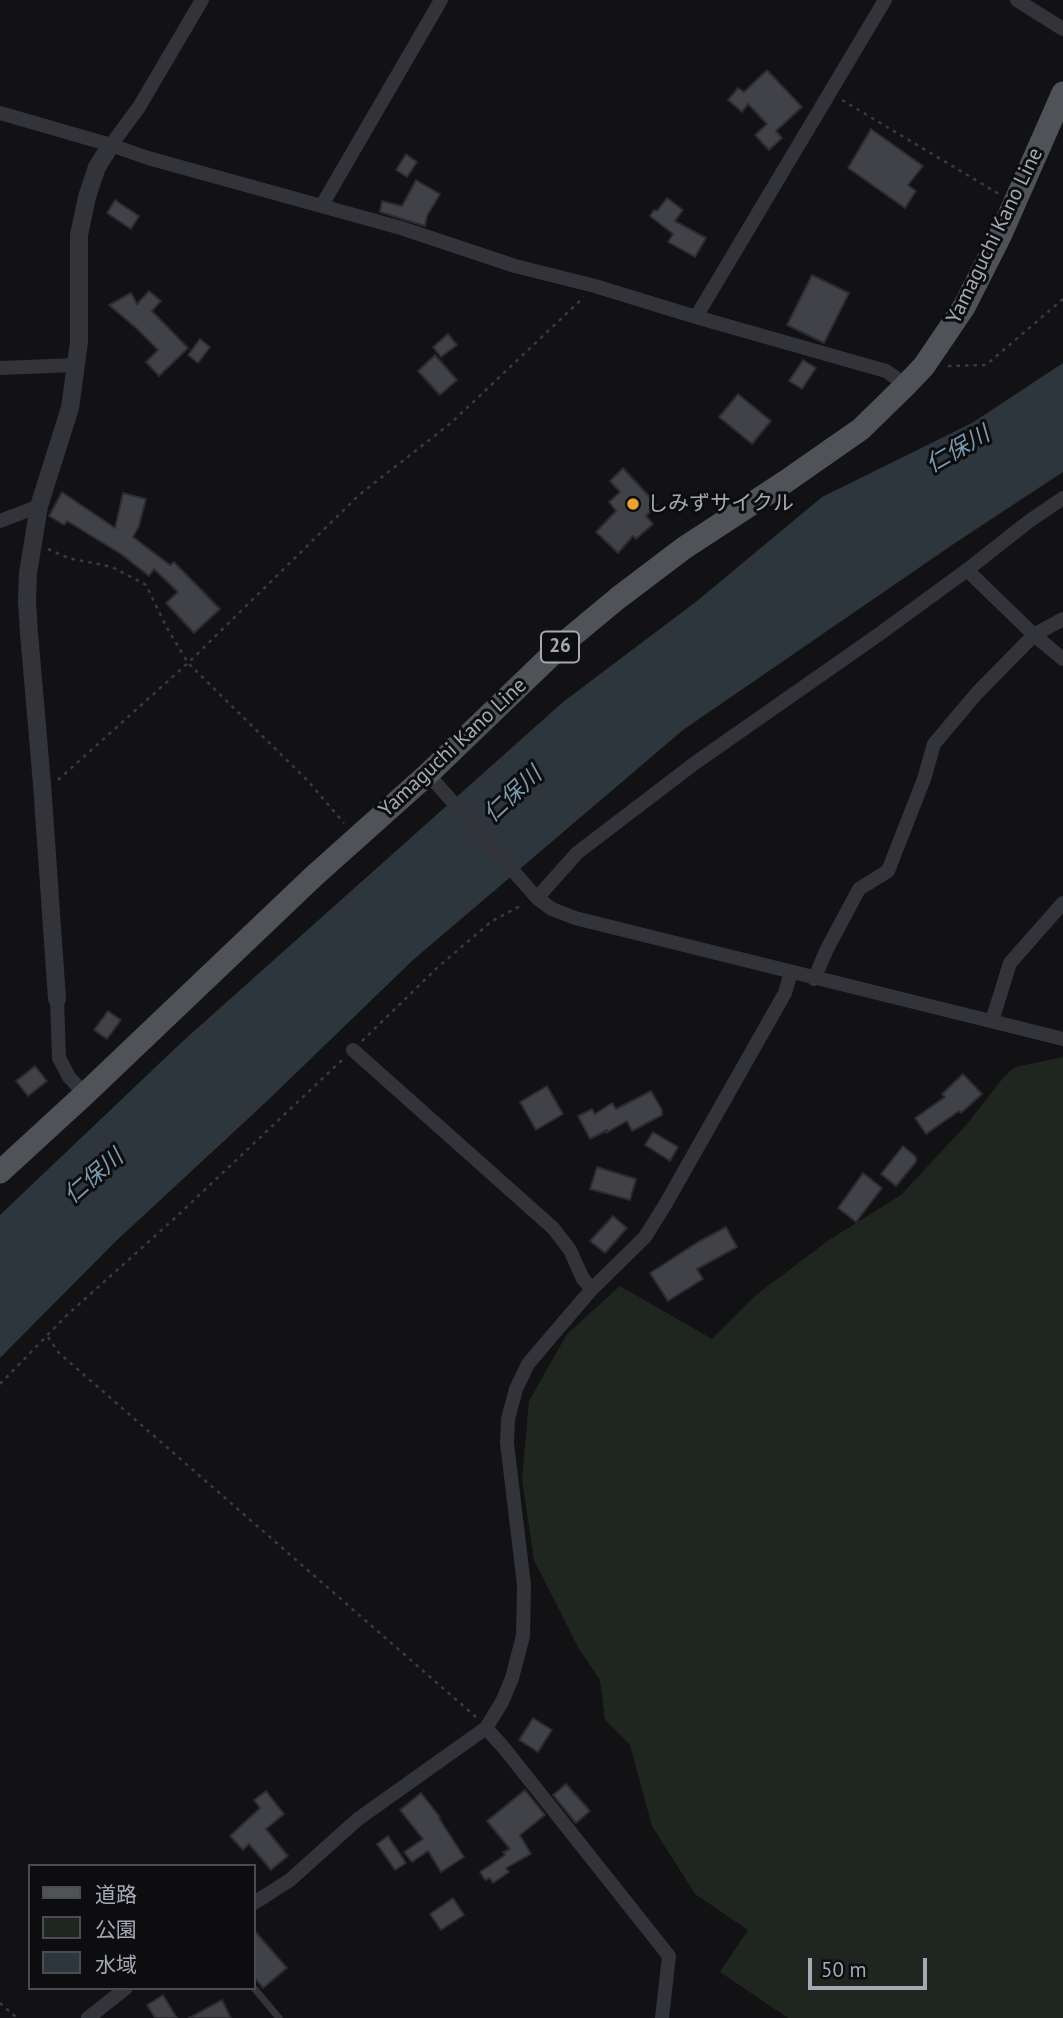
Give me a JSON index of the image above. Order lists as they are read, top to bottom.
{
  "streets": {
    "main road": ["Yamaguchi Kano Line", "26"]
  },
  "water": ["仁保川"],
  "places": ["しみずサイクル"],
  "legend": ["道路", "公園", "水域"],
  "scale_bar": "50 m"
}
